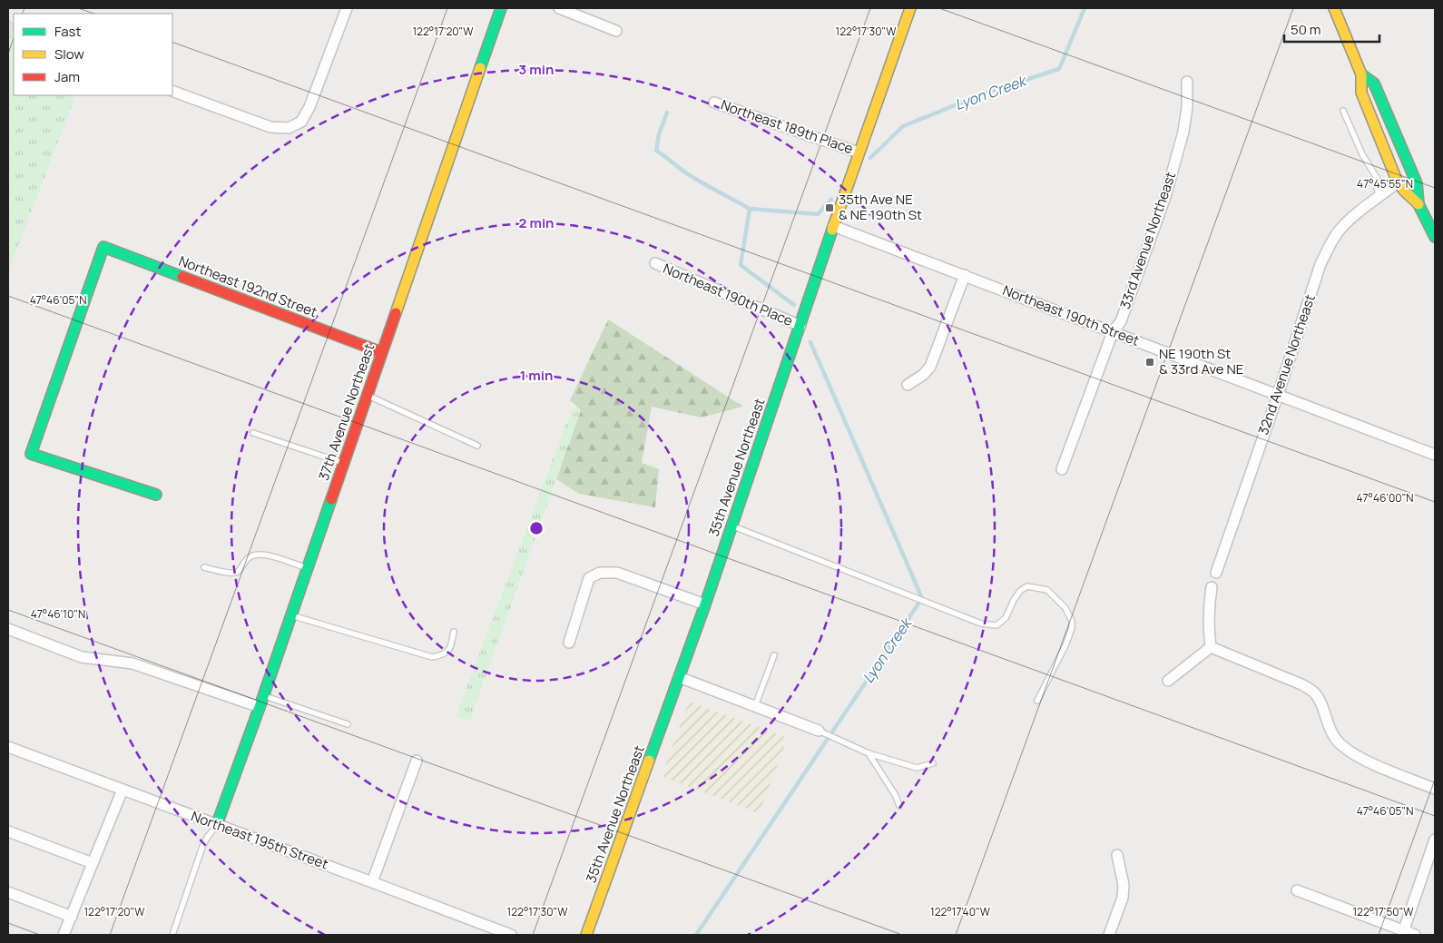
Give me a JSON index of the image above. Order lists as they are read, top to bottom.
{
  "streets": {
    "street": [
      "Northeast 189th Place",
      "33rd Avenue Northeast",
      "Northeast 192nd Street",
      "Northeast 190th Place",
      "Northeast 190th Street",
      "32nd Avenue Northeast",
      "37th Avenue Northeast",
      "35th Avenue Northeast",
      "Northeast 195th Street"
    ]
  },
  "crossings": [
    ["Northeast 189th Place", "35th Avenue Northeast"],
    ["33rd Avenue Northeast", "Northeast 190th Street"],
    ["Northeast 192nd Street", "37th Avenue Northeast"],
    ["Northeast 190th Place", "35th Avenue Northeast"],
    ["Northeast 190th Street", "32nd Avenue Northeast"],
    ["Northeast 190th Street", "35th Avenue Northeast"],
    ["37th Avenue Northeast", "Northeast 195th Street"]
  ],
  "water": ["Lyon Creek"],
  "places": {
    "transit": ["35th Ave NE & NE 190th St", "NE 190th St & 33rd Ave NE"]
  },
  "legend": ["Fast", "Slow", "Jam"],
  "scale_bar": "50 m",
  "coordinates": [
    "122°17'20\"W",
    "122°17'30\"W",
    "47°45'55\"N",
    "47°46'05\"N",
    "47°46'00\"N",
    "47°46'10\"N",
    "122°17'40\"W",
    "122°17'50\"W"
  ],
  "rings": ["3 min", "2 min", "1 min"]
}
